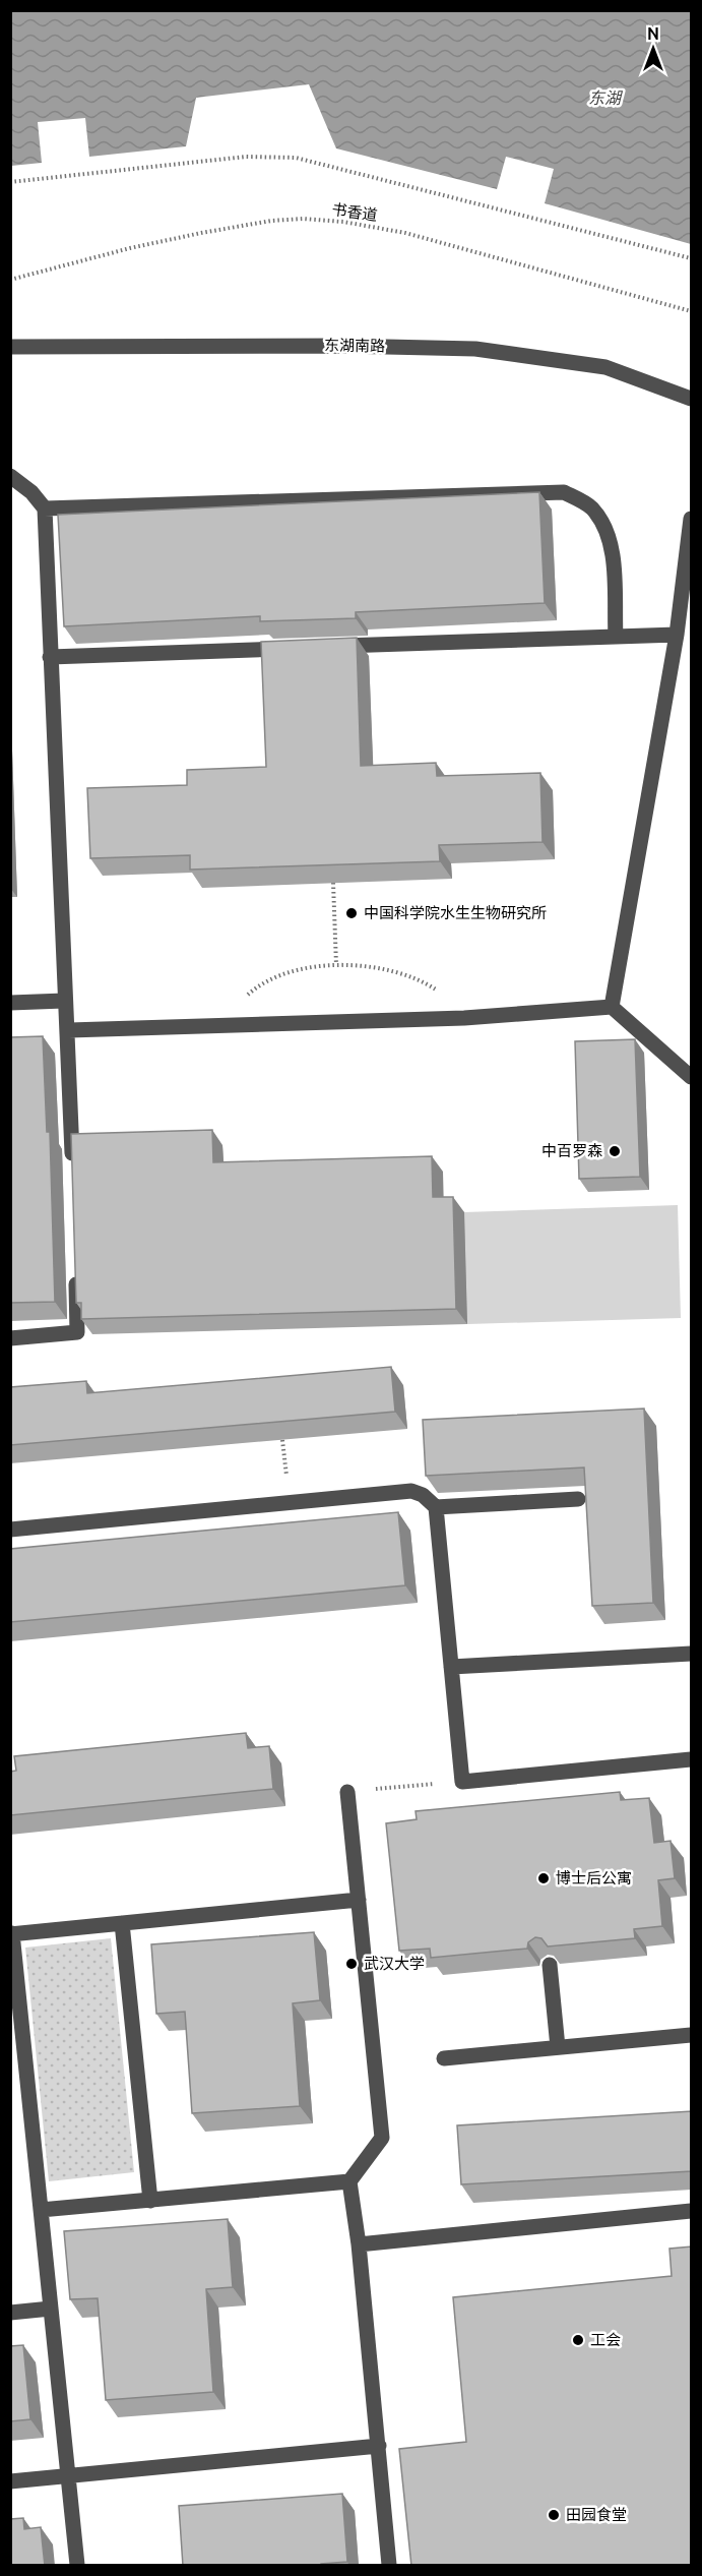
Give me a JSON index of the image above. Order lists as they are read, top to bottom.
{
  "streets": {
    "street": ["东湖南路"],
    "path": ["书香道"]
  },
  "water": ["东湖"],
  "places": [
    "中国科学院水生生物研究所",
    "中百罗森",
    "博士后公寓",
    "武汉大学",
    "工会",
    "田园食堂"
  ],
  "north": "top"
}
